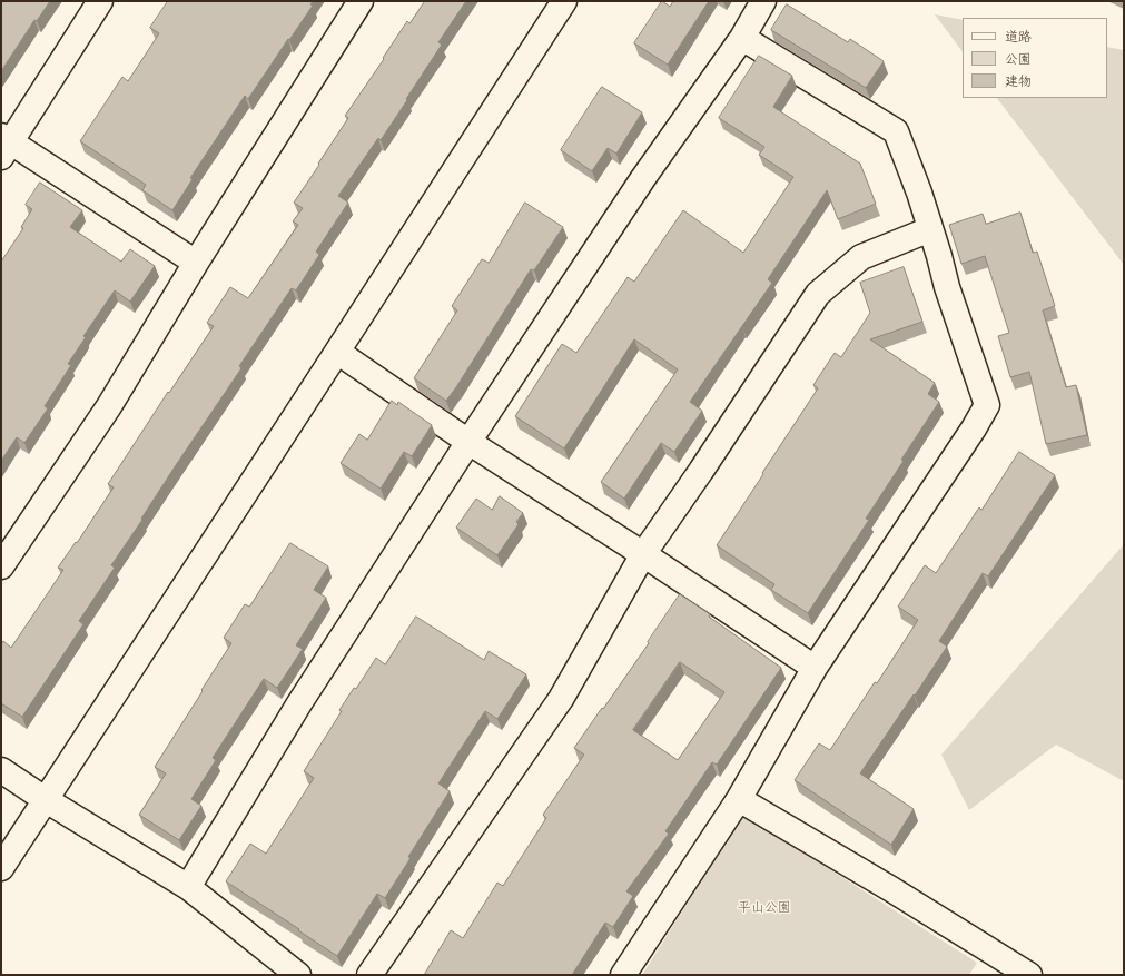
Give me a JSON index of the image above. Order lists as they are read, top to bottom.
{
  "parks": ["平山公園"],
  "legend": ["道路", "公園", "建物"]
}
